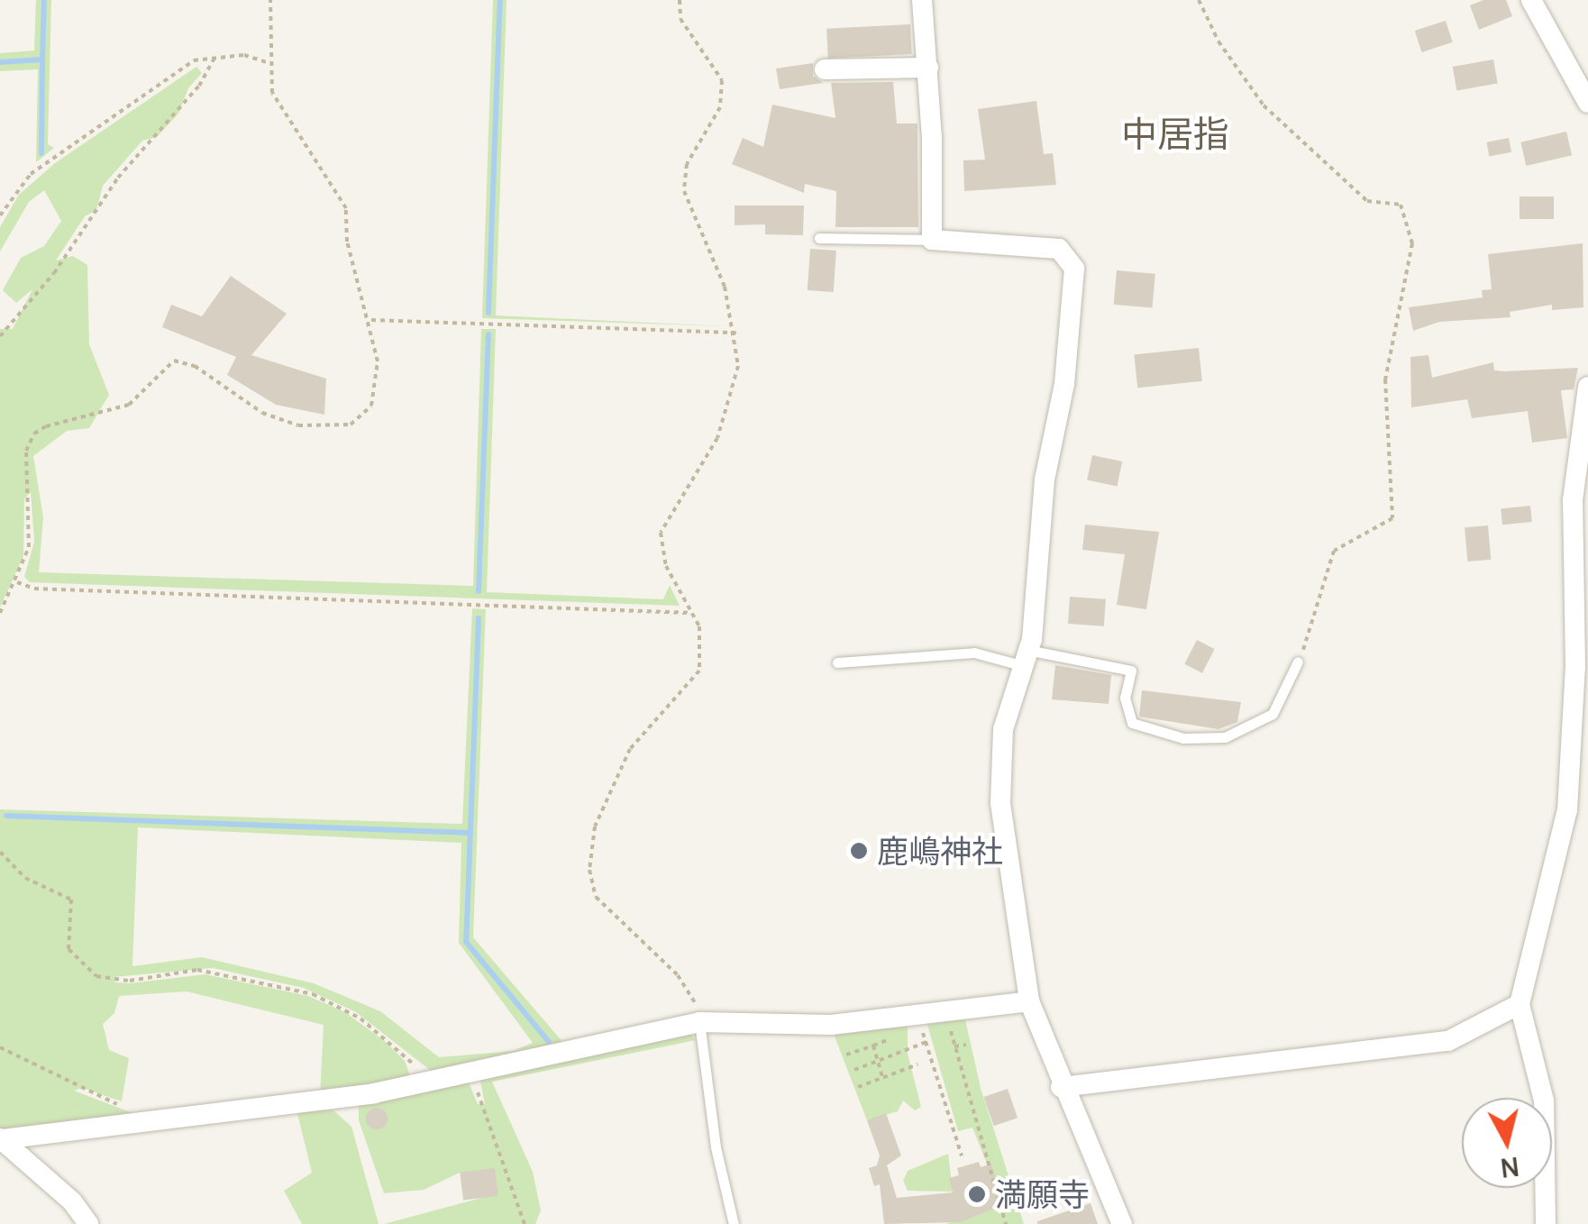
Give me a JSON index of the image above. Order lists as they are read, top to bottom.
{
  "districts": ["中居指"],
  "places": ["鹿嶋神社", "満願寺"],
  "north": "bottom"
}
